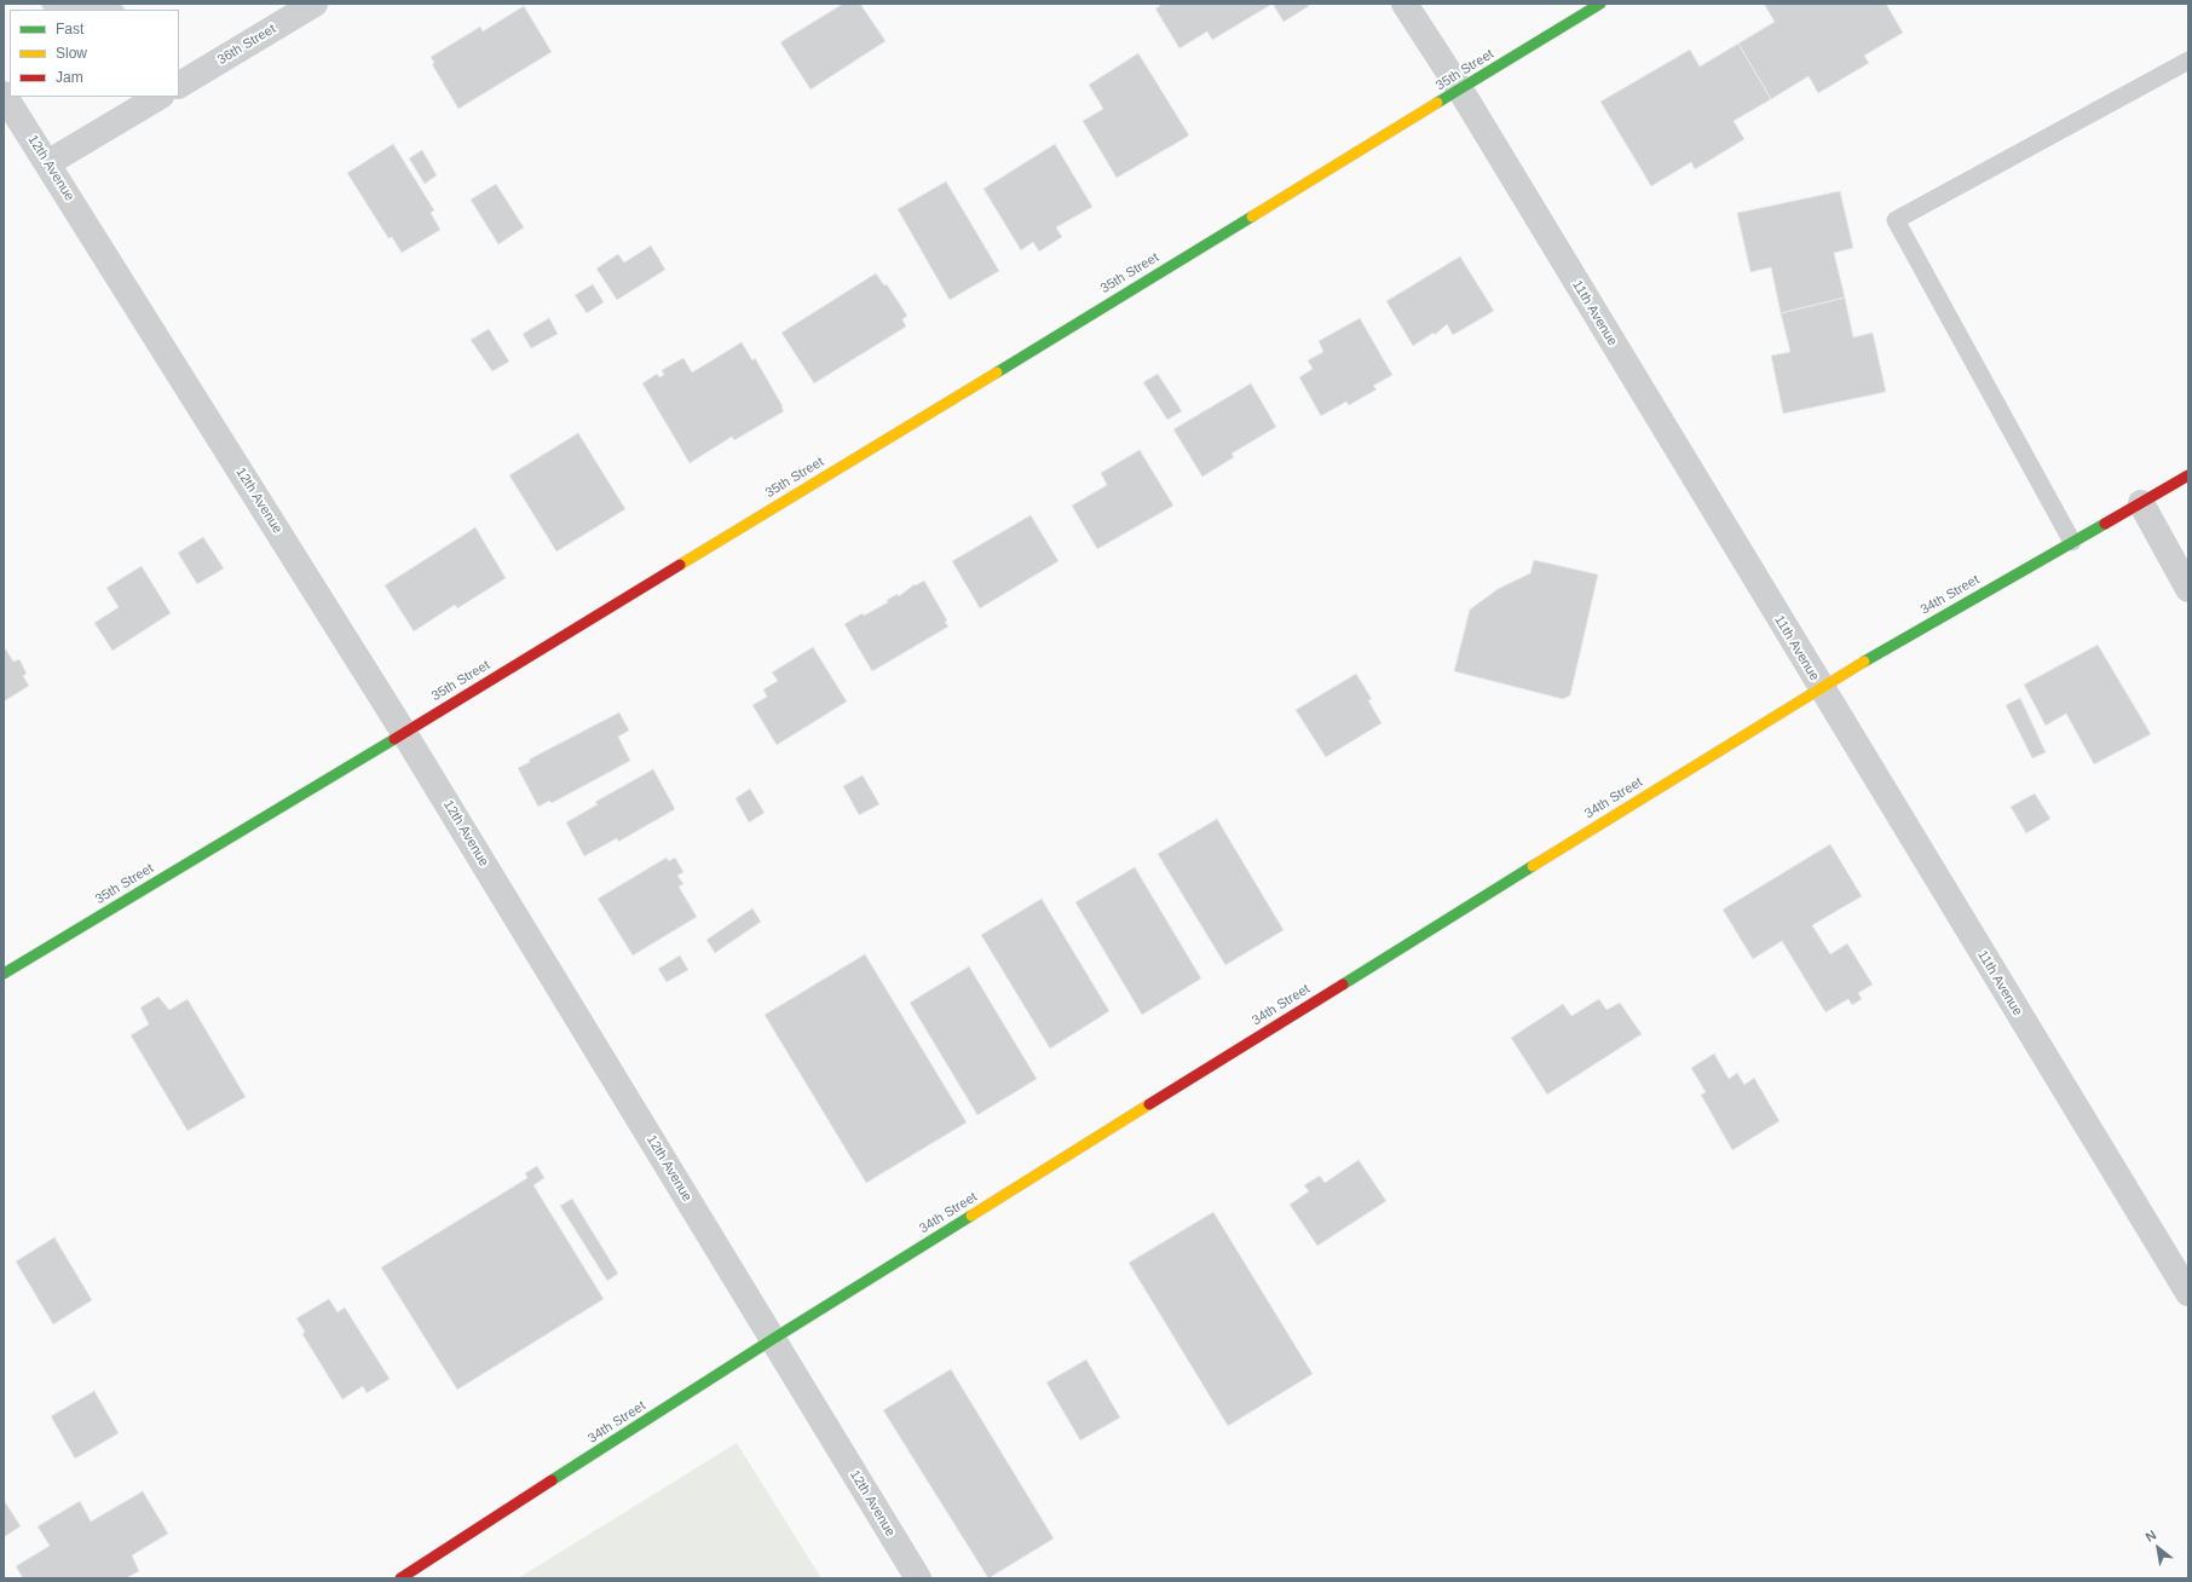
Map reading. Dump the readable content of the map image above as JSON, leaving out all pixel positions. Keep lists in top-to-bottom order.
{
  "streets": {
    "street": [
      "36th Street",
      "35th Street",
      "12th Avenue",
      "11th Avenue",
      "34th Street"
    ]
  },
  "crossings": [
    ["35th Street", "12th Avenue"],
    ["35th Street", "11th Avenue"],
    ["12th Avenue", "34th Street"],
    ["11th Avenue", "34th Street"]
  ],
  "legend": ["Fast", "Slow", "Jam"],
  "north": "top left"
}
